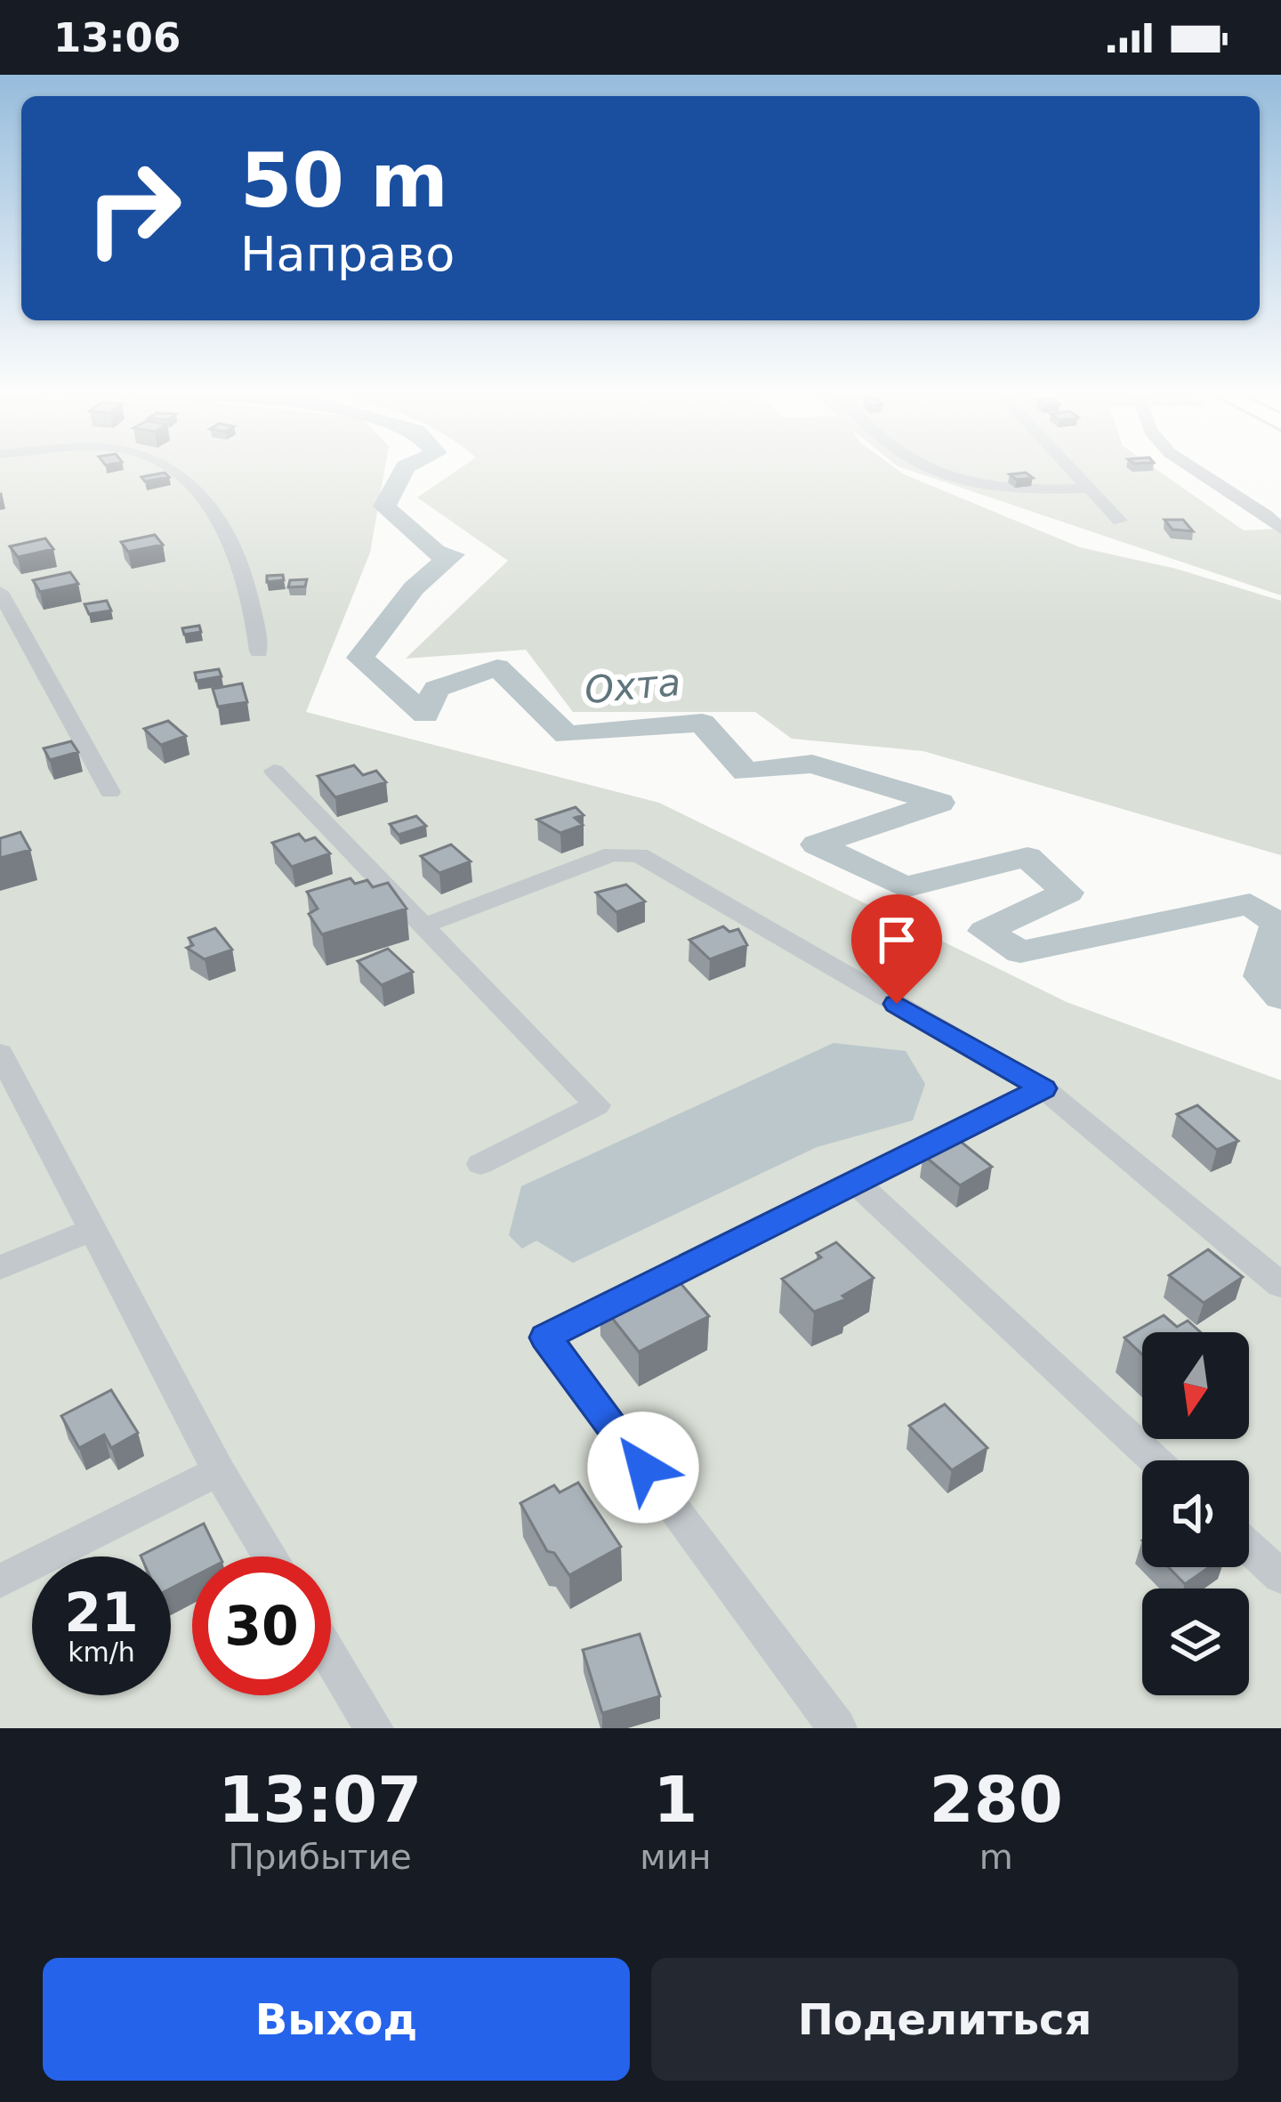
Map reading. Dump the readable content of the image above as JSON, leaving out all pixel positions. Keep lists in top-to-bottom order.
{
  "water": ["Охта"],
  "north": "bottom",
  "page": {
    "status": "13:06",
    "turn": ["50 m", "Направо"],
    "speed": "21 km/h",
    "limit": "30",
    "eta": [
      "13:07",
      "Прибытие",
      "1",
      "мин",
      "280",
      "m"
    ],
    "buttons": ["Выход", "Поделиться"]
  }
}
